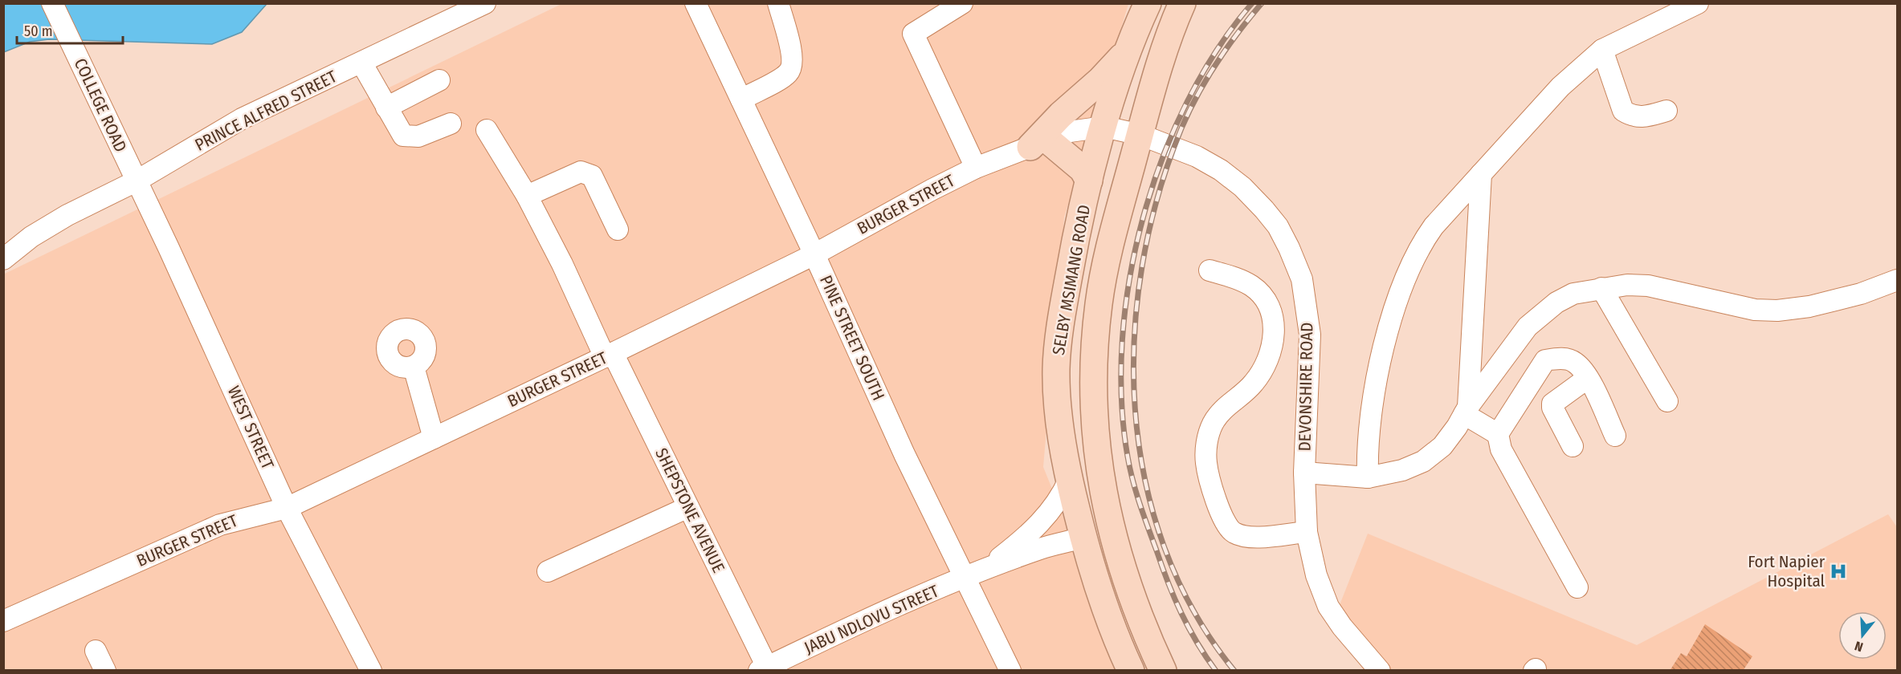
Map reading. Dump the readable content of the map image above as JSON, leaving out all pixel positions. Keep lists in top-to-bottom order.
{
  "streets": {
    "main road": ["SELBY MSIMANG ROAD"],
    "street": [
      "COLLEGE ROAD",
      "PRINCE ALFRED STREET",
      "BURGER STREET",
      "PINE STREET SOUTH",
      "DEVONSHIRE ROAD",
      "WEST STREET",
      "SHEPSTONE AVENUE",
      "JABU NDLOVU STREET"
    ]
  },
  "crossings": [
    ["COLLEGE ROAD", "PRINCE ALFRED STREET"],
    ["COLLEGE ROAD", "WEST STREET"],
    ["PRINCE ALFRED STREET", "WEST STREET"],
    ["BURGER STREET", "SELBY MSIMANG ROAD"],
    ["BURGER STREET", "PINE STREET SOUTH"],
    ["BURGER STREET", "DEVONSHIRE ROAD"],
    ["BURGER STREET", "WEST STREET"],
    ["BURGER STREET", "SHEPSTONE AVENUE"],
    ["SELBY MSIMANG ROAD", "DEVONSHIRE ROAD"],
    ["SELBY MSIMANG ROAD", "JABU NDLOVU STREET"],
    ["PINE STREET SOUTH", "JABU NDLOVU STREET"],
    ["SHEPSTONE AVENUE", "JABU NDLOVU STREET"]
  ],
  "places": {
    "hospital": ["Fort Napier Hospital"]
  },
  "scale_bar": "50 m",
  "north": "bottom"
}
